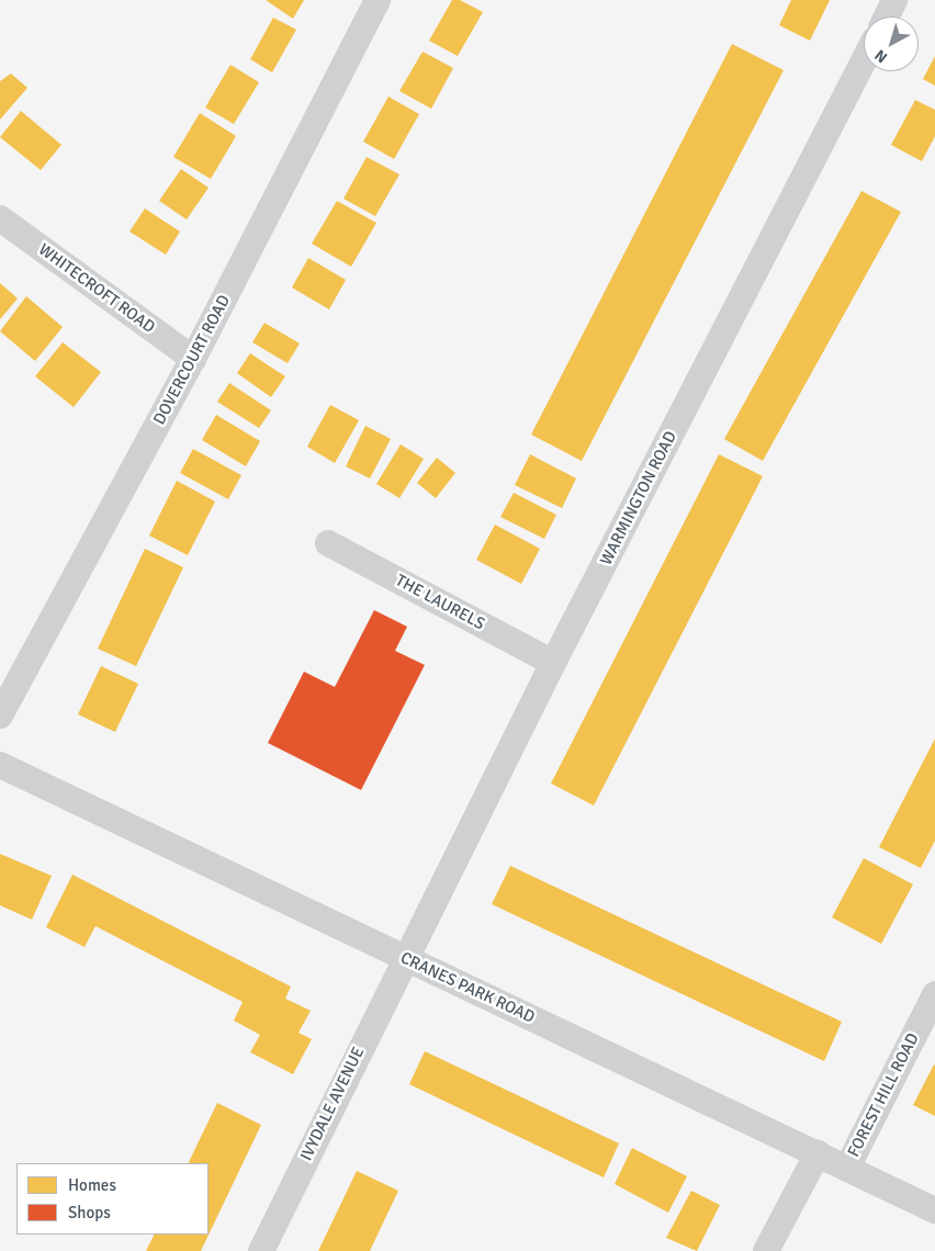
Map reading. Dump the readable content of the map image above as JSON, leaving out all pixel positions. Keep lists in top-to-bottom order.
{
  "streets": {
    "street": [
      "WHITECROFT ROAD",
      "DOVERCOURT ROAD",
      "WARMINGTON ROAD",
      "THE LAURELS",
      "CRANES PARK ROAD",
      "FOREST HILL ROAD",
      "IVYDALE AVENUE"
    ]
  },
  "crossings": [
    ["WHITECROFT ROAD", "DOVERCOURT ROAD"],
    ["WARMINGTON ROAD", "THE LAURELS"],
    ["WARMINGTON ROAD", "CRANES PARK ROAD"],
    ["WARMINGTON ROAD", "IVYDALE AVENUE"],
    ["CRANES PARK ROAD", "FOREST HILL ROAD"],
    ["CRANES PARK ROAD", "IVYDALE AVENUE"]
  ],
  "legend": ["Homes", "Shops"],
  "north": "bottom left"
}
